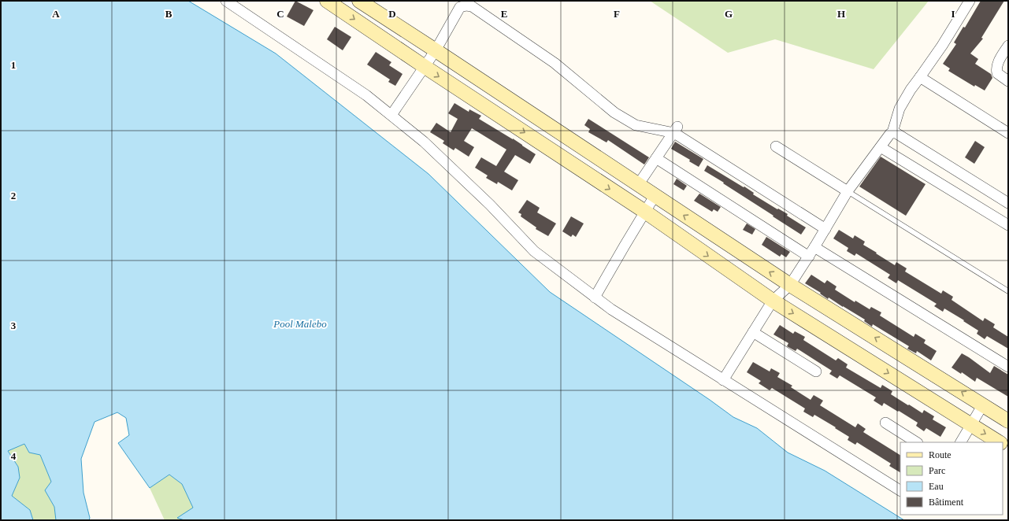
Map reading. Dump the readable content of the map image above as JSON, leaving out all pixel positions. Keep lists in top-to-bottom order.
{
  "water": ["Pool Malebo"],
  "legend": [
    "Route",
    "Parc",
    "Eau",
    "Bâtiment"
  ],
  "grid": {
    "columns": [
      "A",
      "B",
      "C",
      "D",
      "E",
      "F",
      "G",
      "H",
      "I"
    ],
    "rows": [
      "1",
      "2",
      "3",
      "4"
    ]
  }
}
